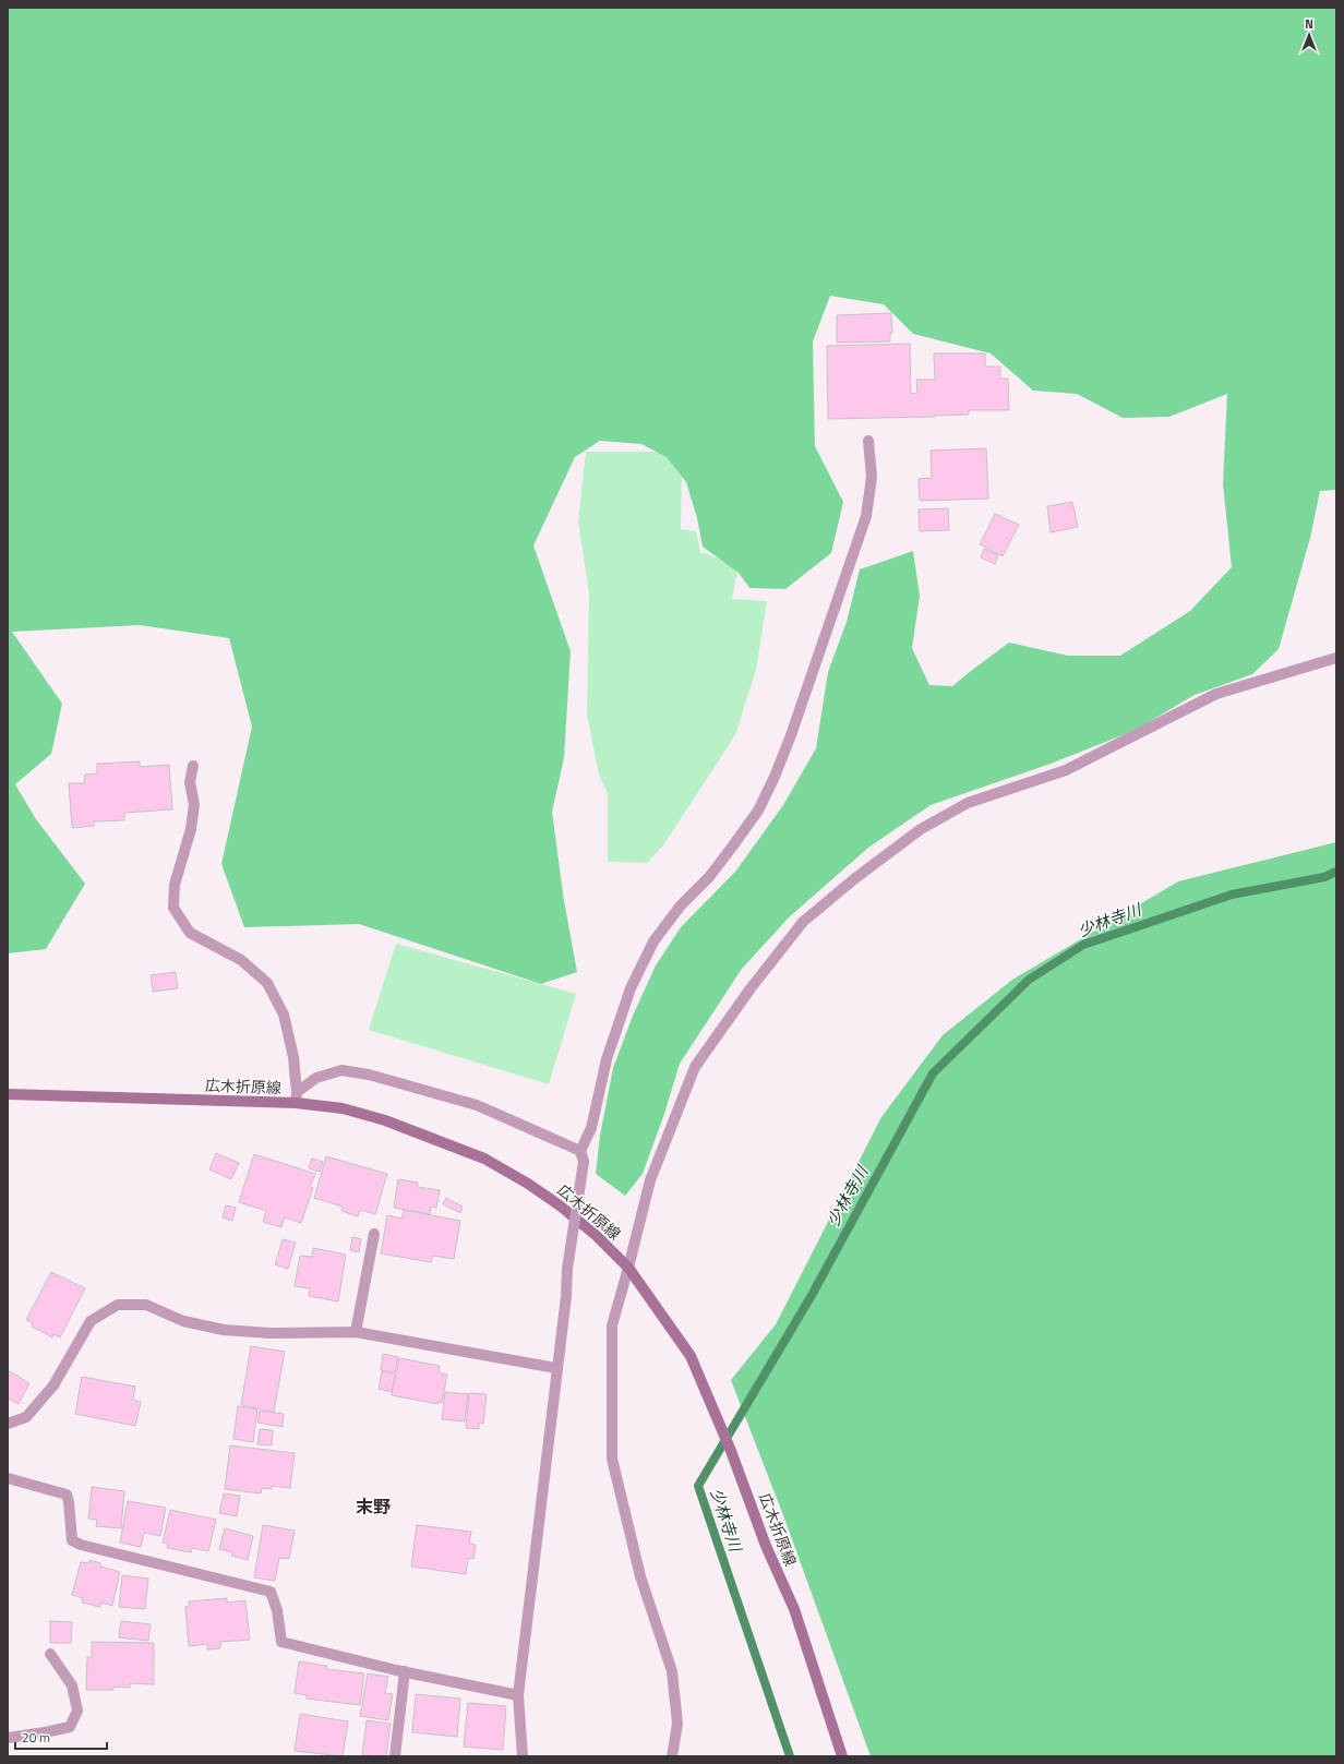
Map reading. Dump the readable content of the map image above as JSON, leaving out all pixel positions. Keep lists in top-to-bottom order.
{
  "streets": {
    "main road": ["広木折原線"]
  },
  "districts": ["末野"],
  "water": ["少林寺川"],
  "scale_bar": "20 m",
  "north": "top"
}
